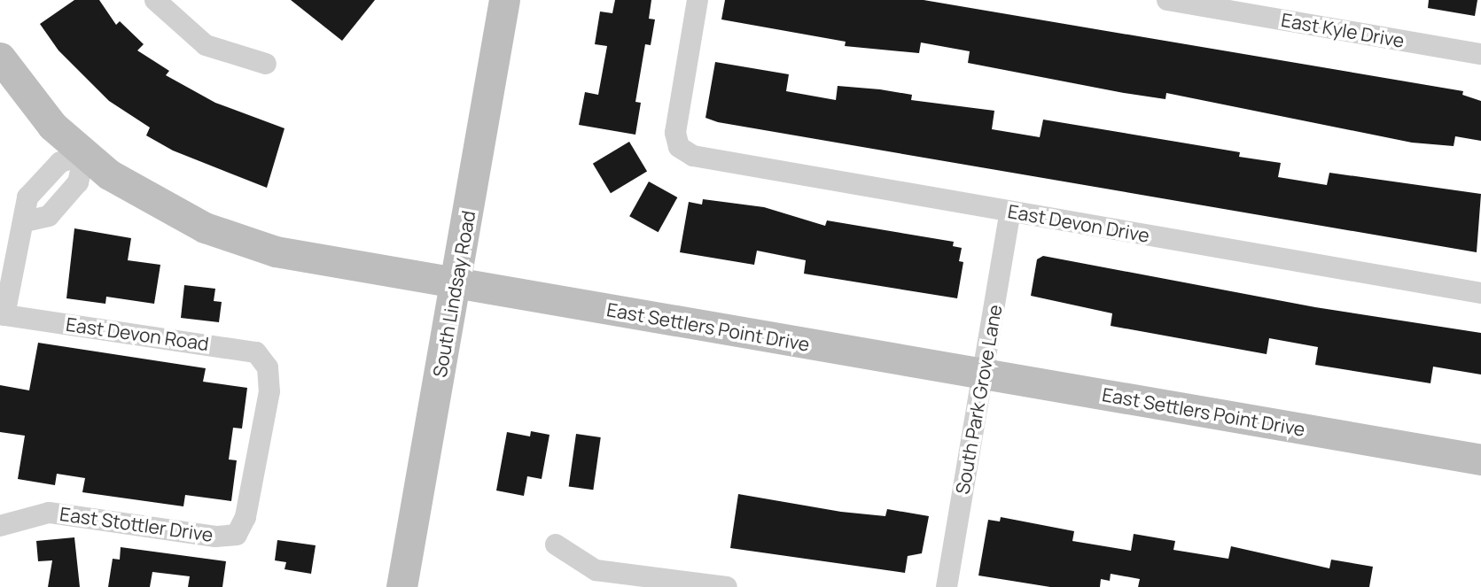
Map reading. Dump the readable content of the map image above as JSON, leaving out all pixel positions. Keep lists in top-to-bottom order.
{
  "streets": {
    "street": [
      "East Kyle Drive",
      "East Devon Drive",
      "South Lindsay Road",
      "East Settlers Point Drive",
      "East Devon Road",
      "South Park Grove Lane",
      "East Stottler Drive"
    ]
  },
  "crossings": [
    ["East Devon Drive", "South Park Grove Lane"],
    ["South Lindsay Road", "East Settlers Point Drive"],
    ["East Settlers Point Drive", "South Park Grove Lane"],
    ["East Devon Road", "East Stottler Drive"]
  ]
}
